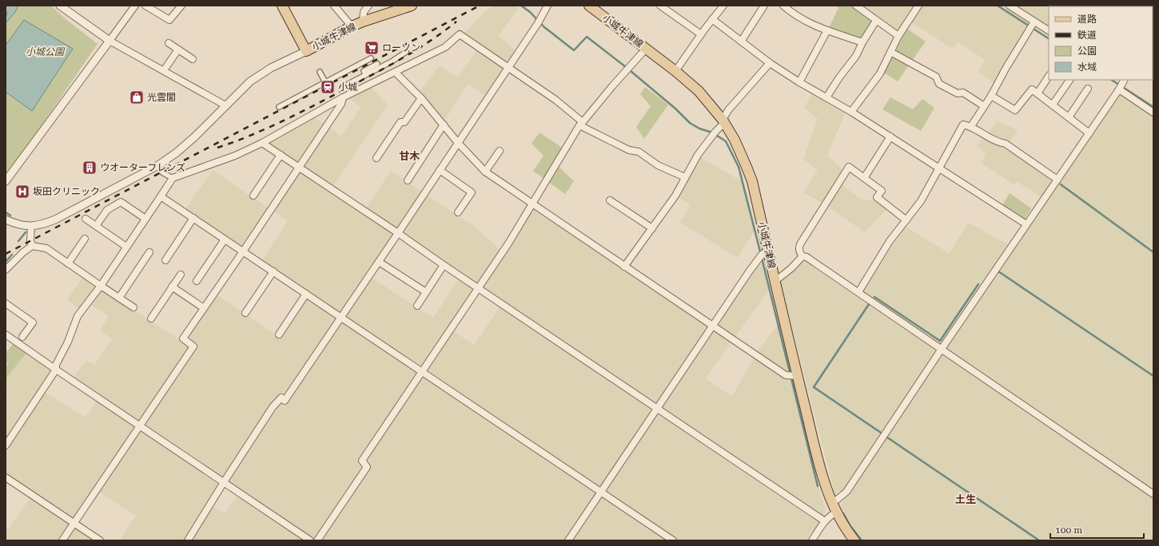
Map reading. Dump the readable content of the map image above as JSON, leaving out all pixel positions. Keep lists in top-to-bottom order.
{
  "streets": {
    "main road": ["小城牛津線"]
  },
  "districts": ["甘木", "土生"],
  "parks": ["小城公園"],
  "places": {
    "supermarket": ["ローソン"],
    "station": ["小城"],
    "shop": ["光雲閣"],
    "building": ["ウオーターフレンズ"],
    "hospital": ["坂田クリニック"]
  },
  "legend": [
    "道路",
    "鉄道",
    "公園",
    "水域"
  ],
  "scale_bar": "100 m"
}
